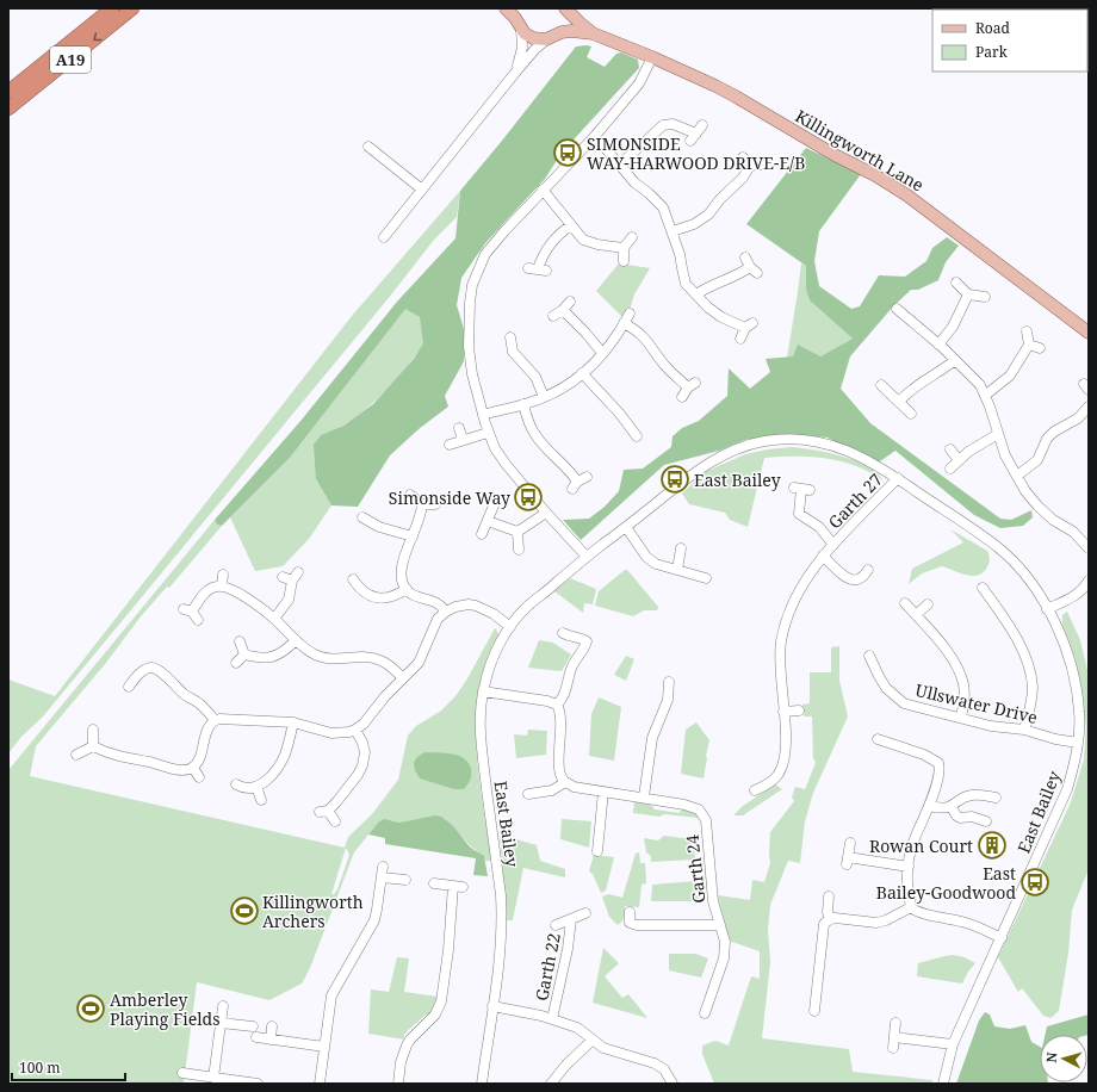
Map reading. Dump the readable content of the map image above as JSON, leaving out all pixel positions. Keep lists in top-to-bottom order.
{
  "streets": {
    "highway": ["A19"],
    "main road": ["Killingworth Lane"],
    "street": [
      "Garth 27",
      "Ullswater Drive",
      "East Bailey",
      "Garth 24",
      "Garth 22"
    ]
  },
  "crossings": [
    ["Garth 27", "East Bailey"],
    ["Ullswater Drive", "East Bailey"],
    ["East Bailey", "Garth 22"]
  ],
  "places": {
    "bus stop": [
      "SIMONSIDE WAY-HARWOOD DRIVE-E/B",
      "East Bailey",
      "Simonside Way",
      "East Bailey-Goodwood"
    ],
    "building": ["Rowan Court"],
    "sports": ["Killingworth Archers", "Amberley Playing Fields"]
  },
  "legend": ["Road", "Park"],
  "scale_bar": "100 m",
  "north": "left"
}
